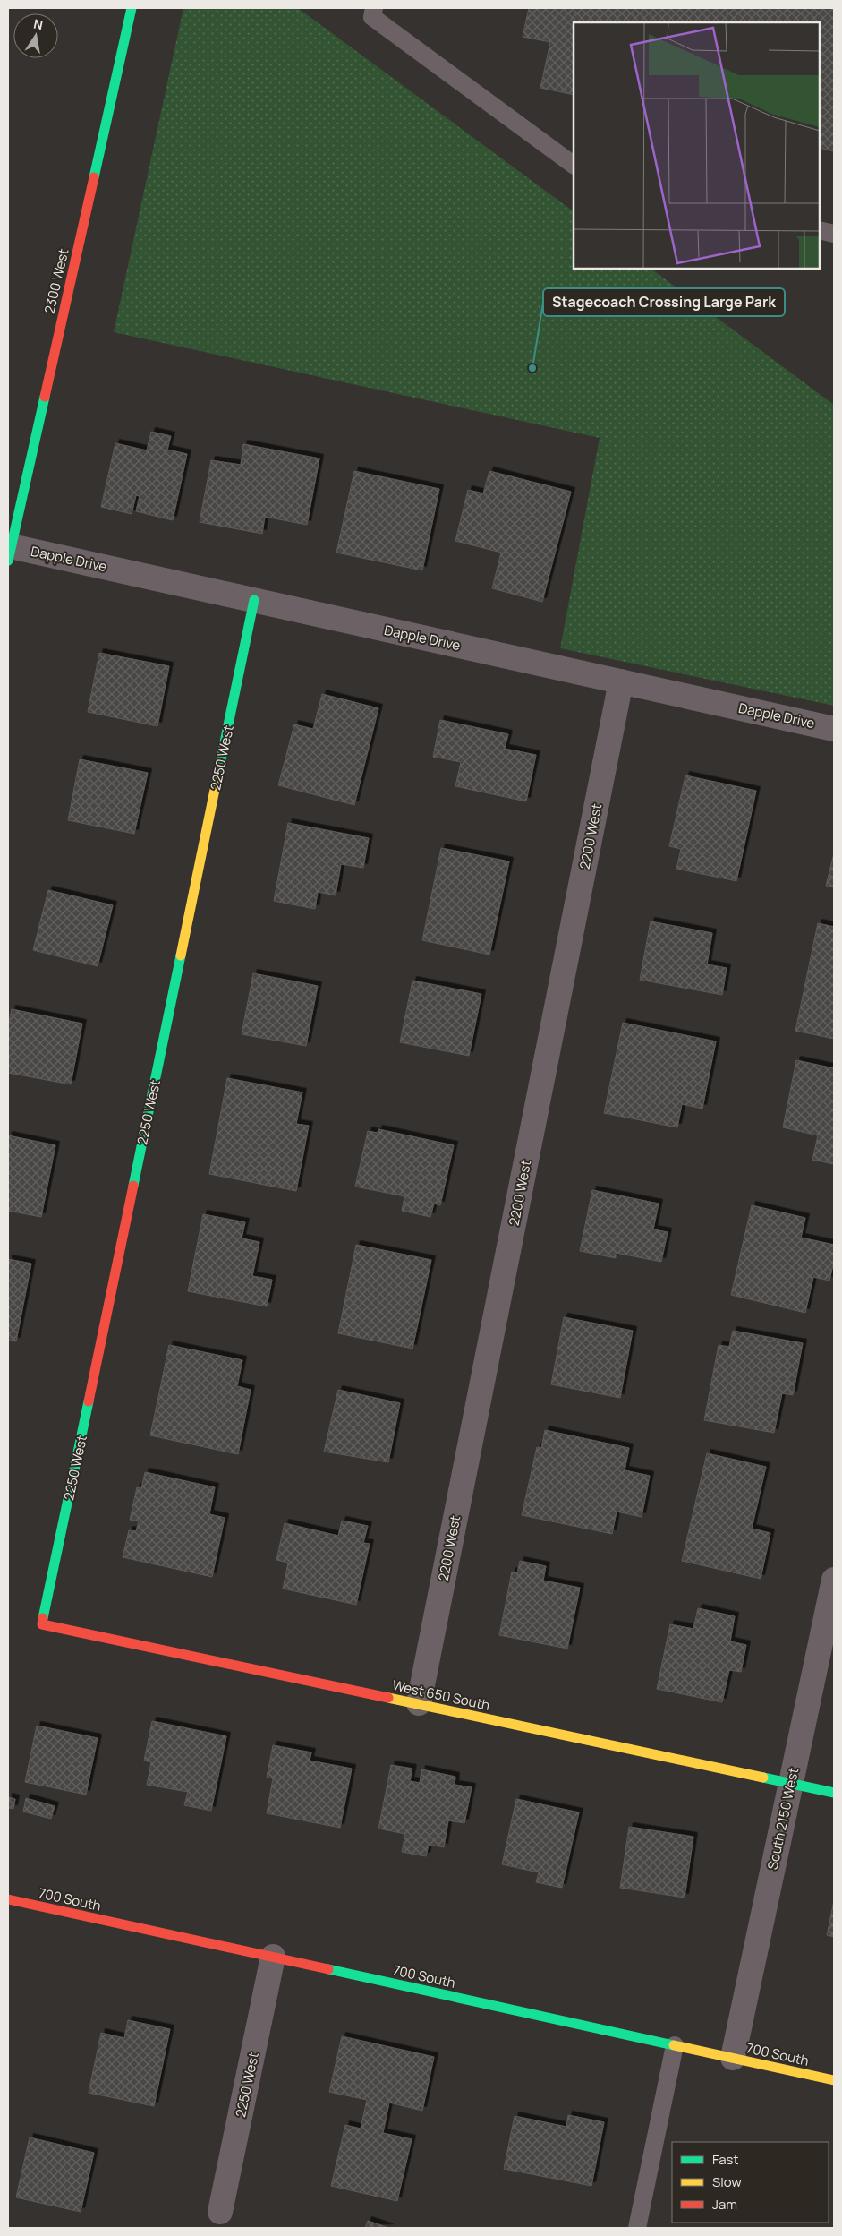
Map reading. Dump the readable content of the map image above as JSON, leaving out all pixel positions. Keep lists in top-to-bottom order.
{
  "streets": {
    "street": [
      "2300 West",
      "Dapple Drive",
      "2250 West",
      "2200 West",
      "West 650 South",
      "South 2150 West",
      "700 South"
    ]
  },
  "crossings": [
    ["2300 West", "Dapple Drive"],
    ["Dapple Drive", "2250 West"],
    ["Dapple Drive", "2200 West"],
    ["2250 West", "West 650 South"],
    ["2250 West", "700 South"],
    ["2200 West", "West 650 South"],
    ["West 650 South", "South 2150 West"],
    ["South 2150 West", "700 South"]
  ],
  "places": ["Stagecoach Crossing Large Park"],
  "legend": ["Fast", "Slow", "Jam"],
  "north": "top"
}
